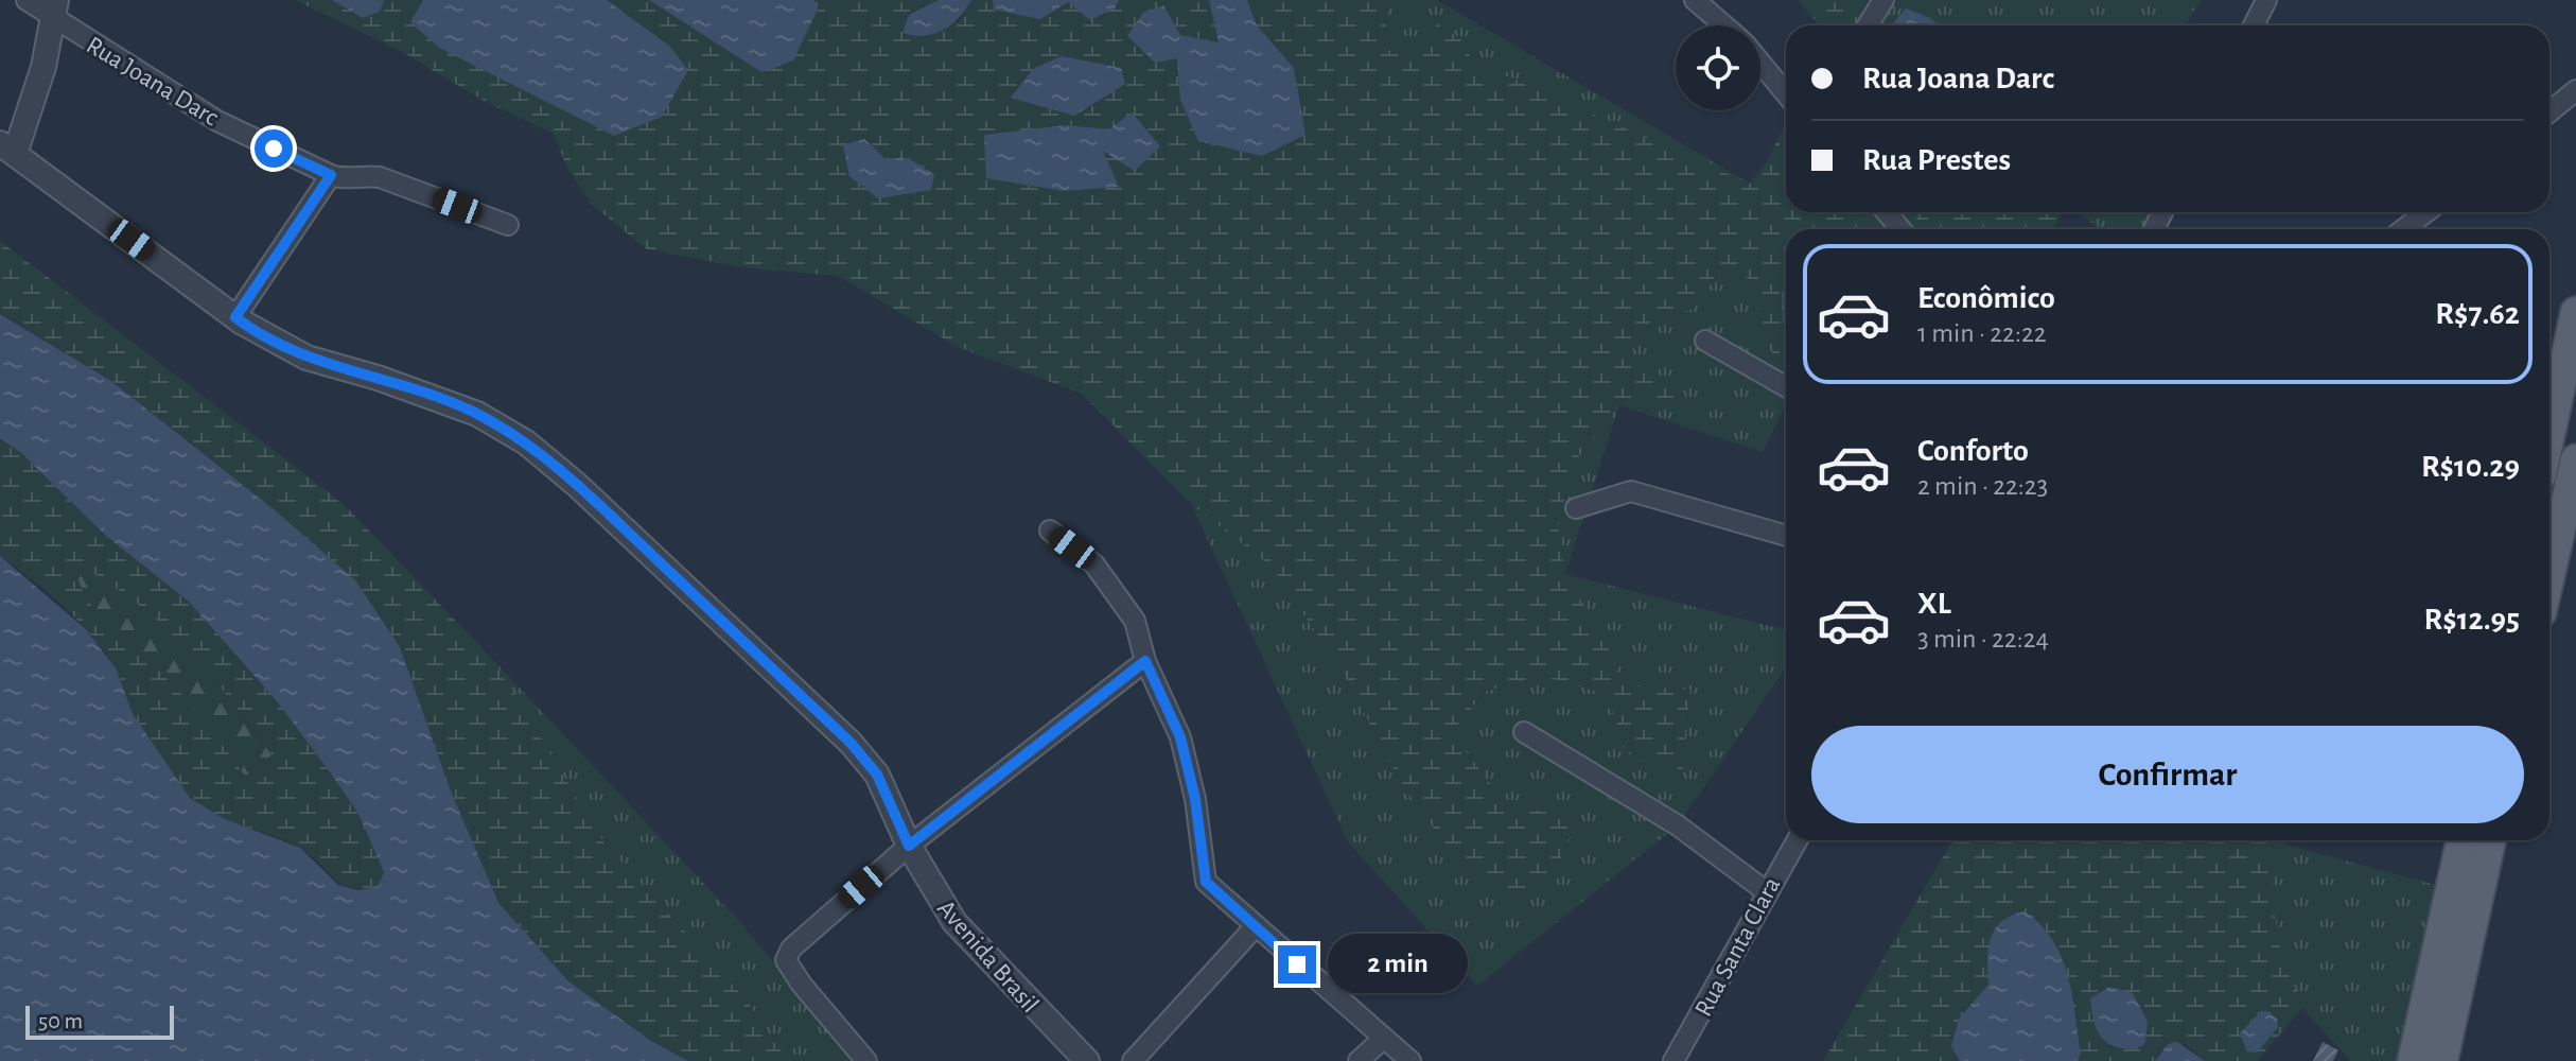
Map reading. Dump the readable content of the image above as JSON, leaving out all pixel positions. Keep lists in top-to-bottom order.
{
  "streets": {
    "street": ["Rua Joana Darc", "Rua Santa Clara", "Avenida Brasil"]
  },
  "scale_bar": "50 m",
  "page": {
    "banner": ["Rua Joana Darc", "Rua Prestes"],
    "list": [
      {
        "name": "Econômico",
        "note": "1 min · 22:22",
        "value": "R$7.62"
      },
      {
        "name": "Conforto",
        "note": "2 min · 22:23",
        "value": "R$10.29"
      },
      {
        "name": "XL",
        "note": "3 min · 22:24",
        "value": "R$12.95"
      }
    ],
    "buttons": "Confirmar",
    "bubble": "2 min",
    "scale": "50 m"
  }
}
